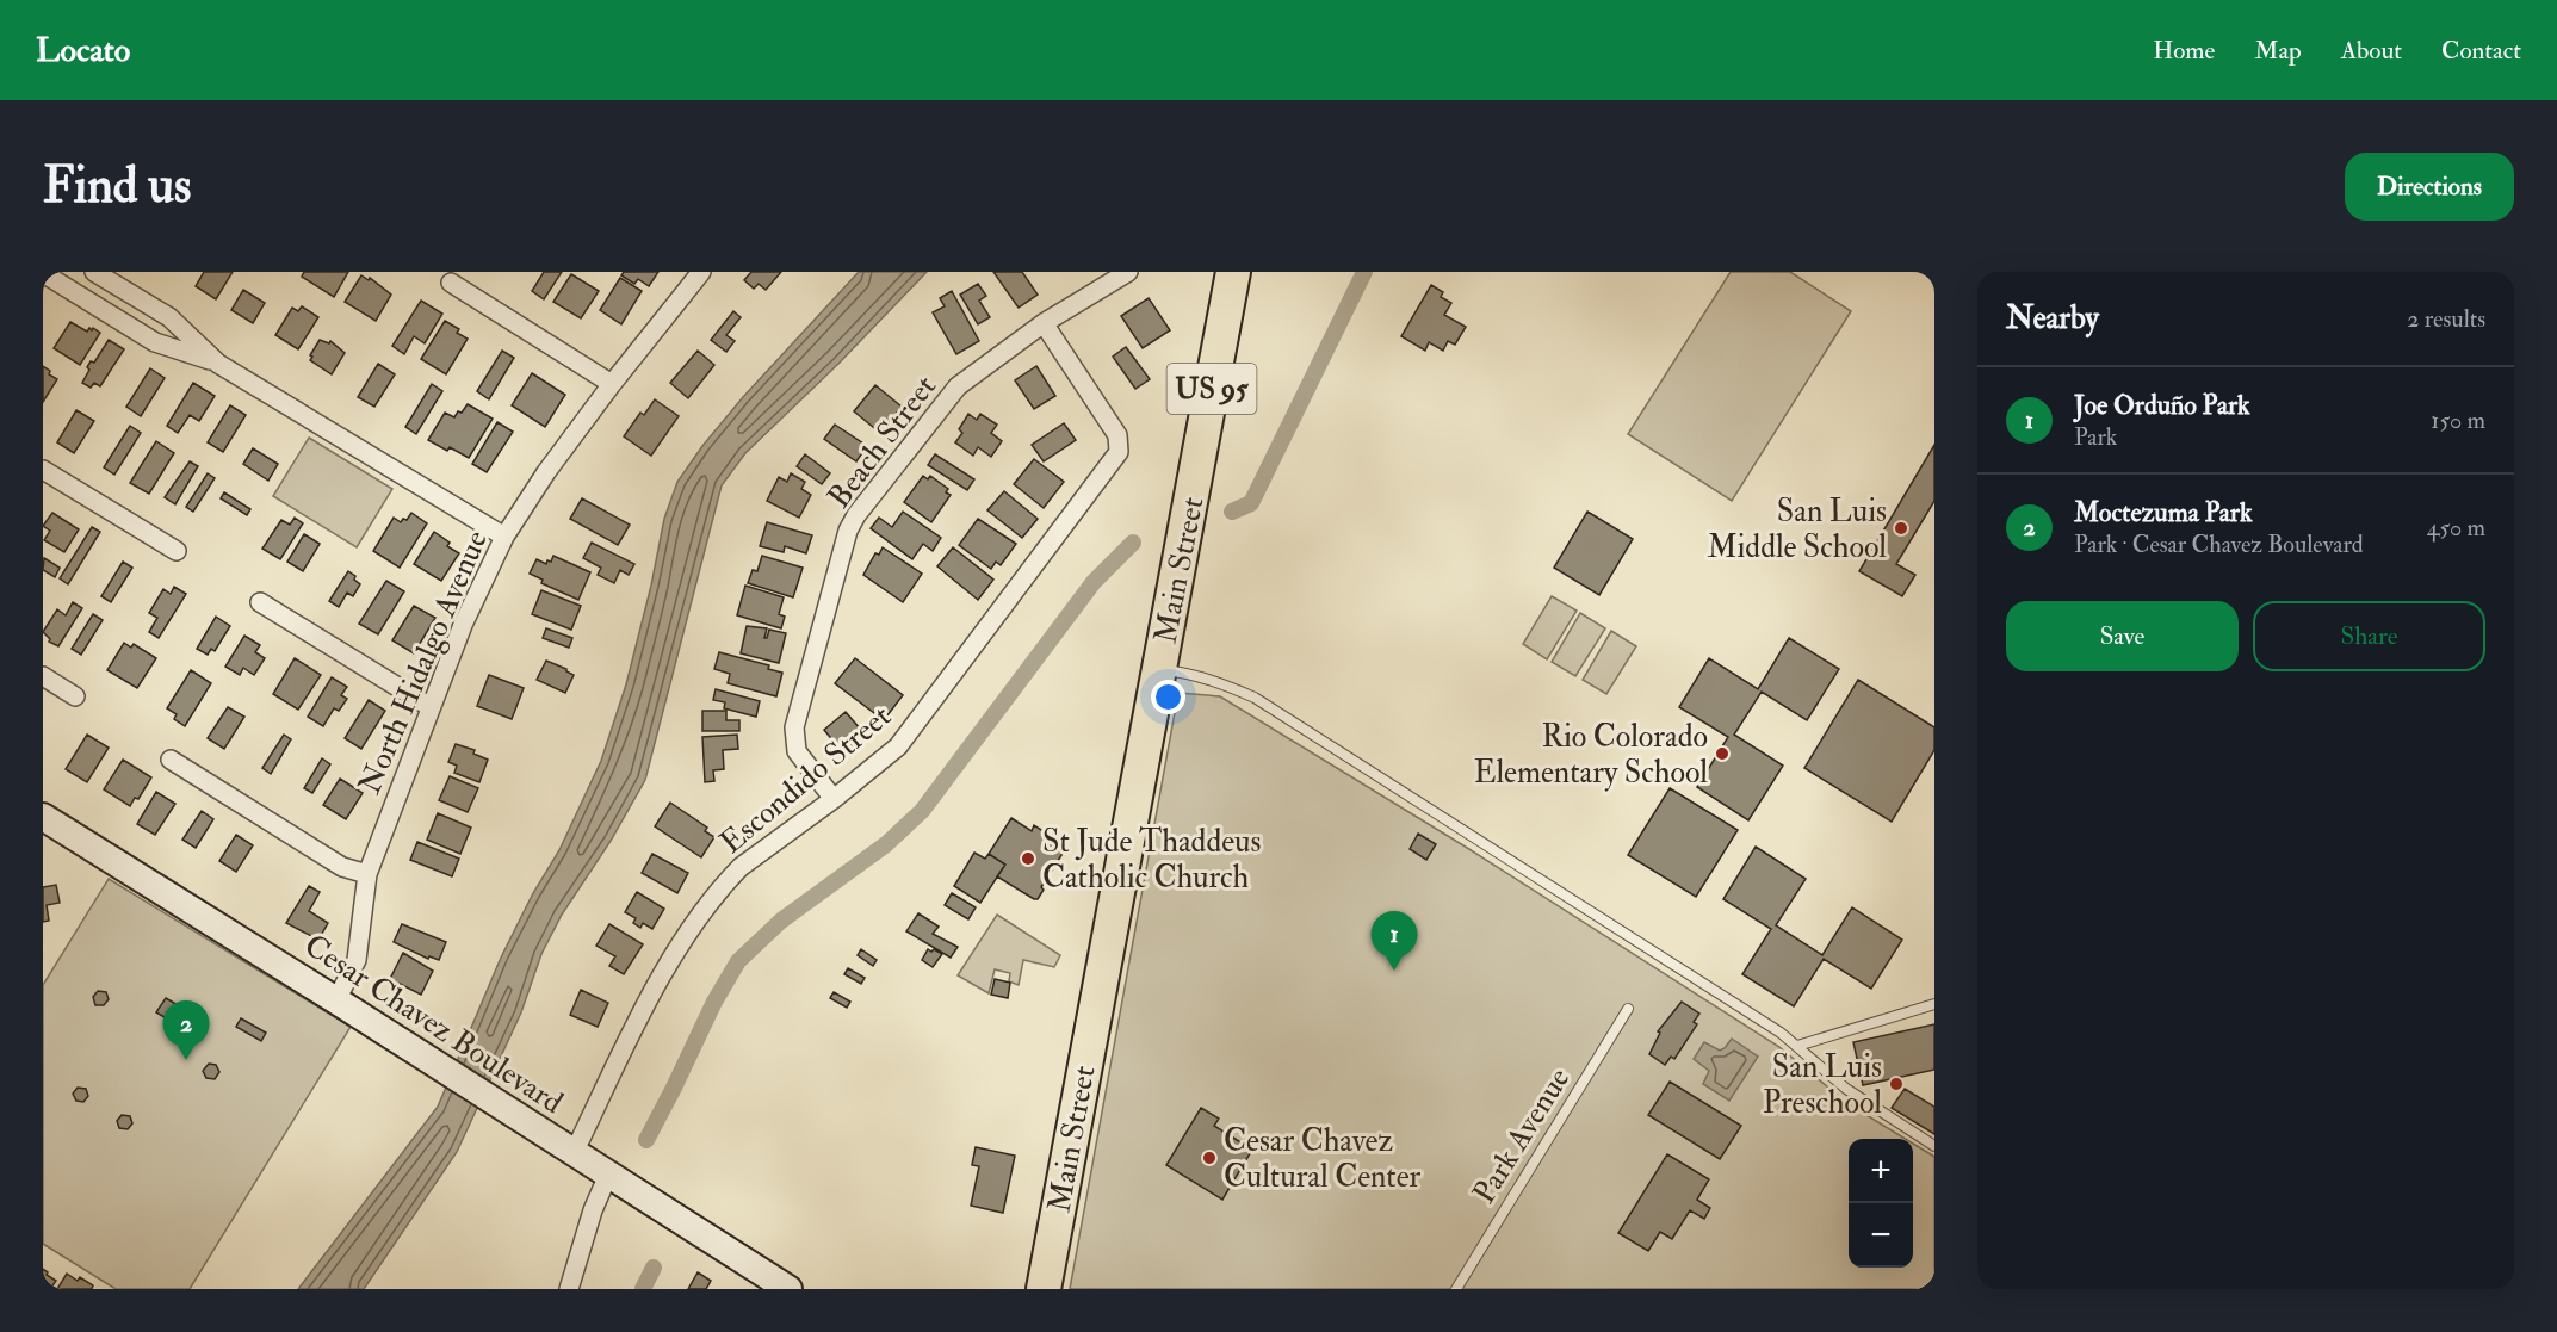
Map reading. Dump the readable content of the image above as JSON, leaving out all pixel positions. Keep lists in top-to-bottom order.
{
  "streets": {
    "highway": ["US 95", "Main Street"],
    "street": [
      "Beach Street",
      "North Hidalgo Avenue",
      "Escondido Street",
      "Cesar Chavez Boulevard"
    ],
    "lane": ["Park Avenue"]
  },
  "crossings": [
    ["Beach Street", "Escondido Street"],
    ["North Hidalgo Avenue", "Cesar Chavez Boulevard"],
    ["Escondido Street", "Cesar Chavez Boulevard"]
  ],
  "places": [
    "San Luis Middle School",
    "Rio Colorado Elementary School",
    "St Jude Thaddeus Catholic Church",
    "San Luis Preschool",
    "Cesar Chavez Cultural Center"
  ],
  "page": {
    "header": "Locato",
    "nav": [
      "Home",
      "Map",
      "About",
      "Contact"
    ],
    "buttons": [
      "Directions",
      ["Save", "Share"]
    ],
    "title": "Find us",
    "heading": ["Nearby", "2 results"],
    "list": [
      {
        "mark": "1",
        "name": "Joe Orduño Park",
        "note": "Park",
        "value": "150 m"
      },
      {
        "mark": "2",
        "name": "Moctezuma Park",
        "note": "Park · Cesar Chavez Boulevard",
        "value": "450 m"
      }
    ],
    "pins": ["1", "2"],
    "map_buttons": ["+", "−"]
  }
}
